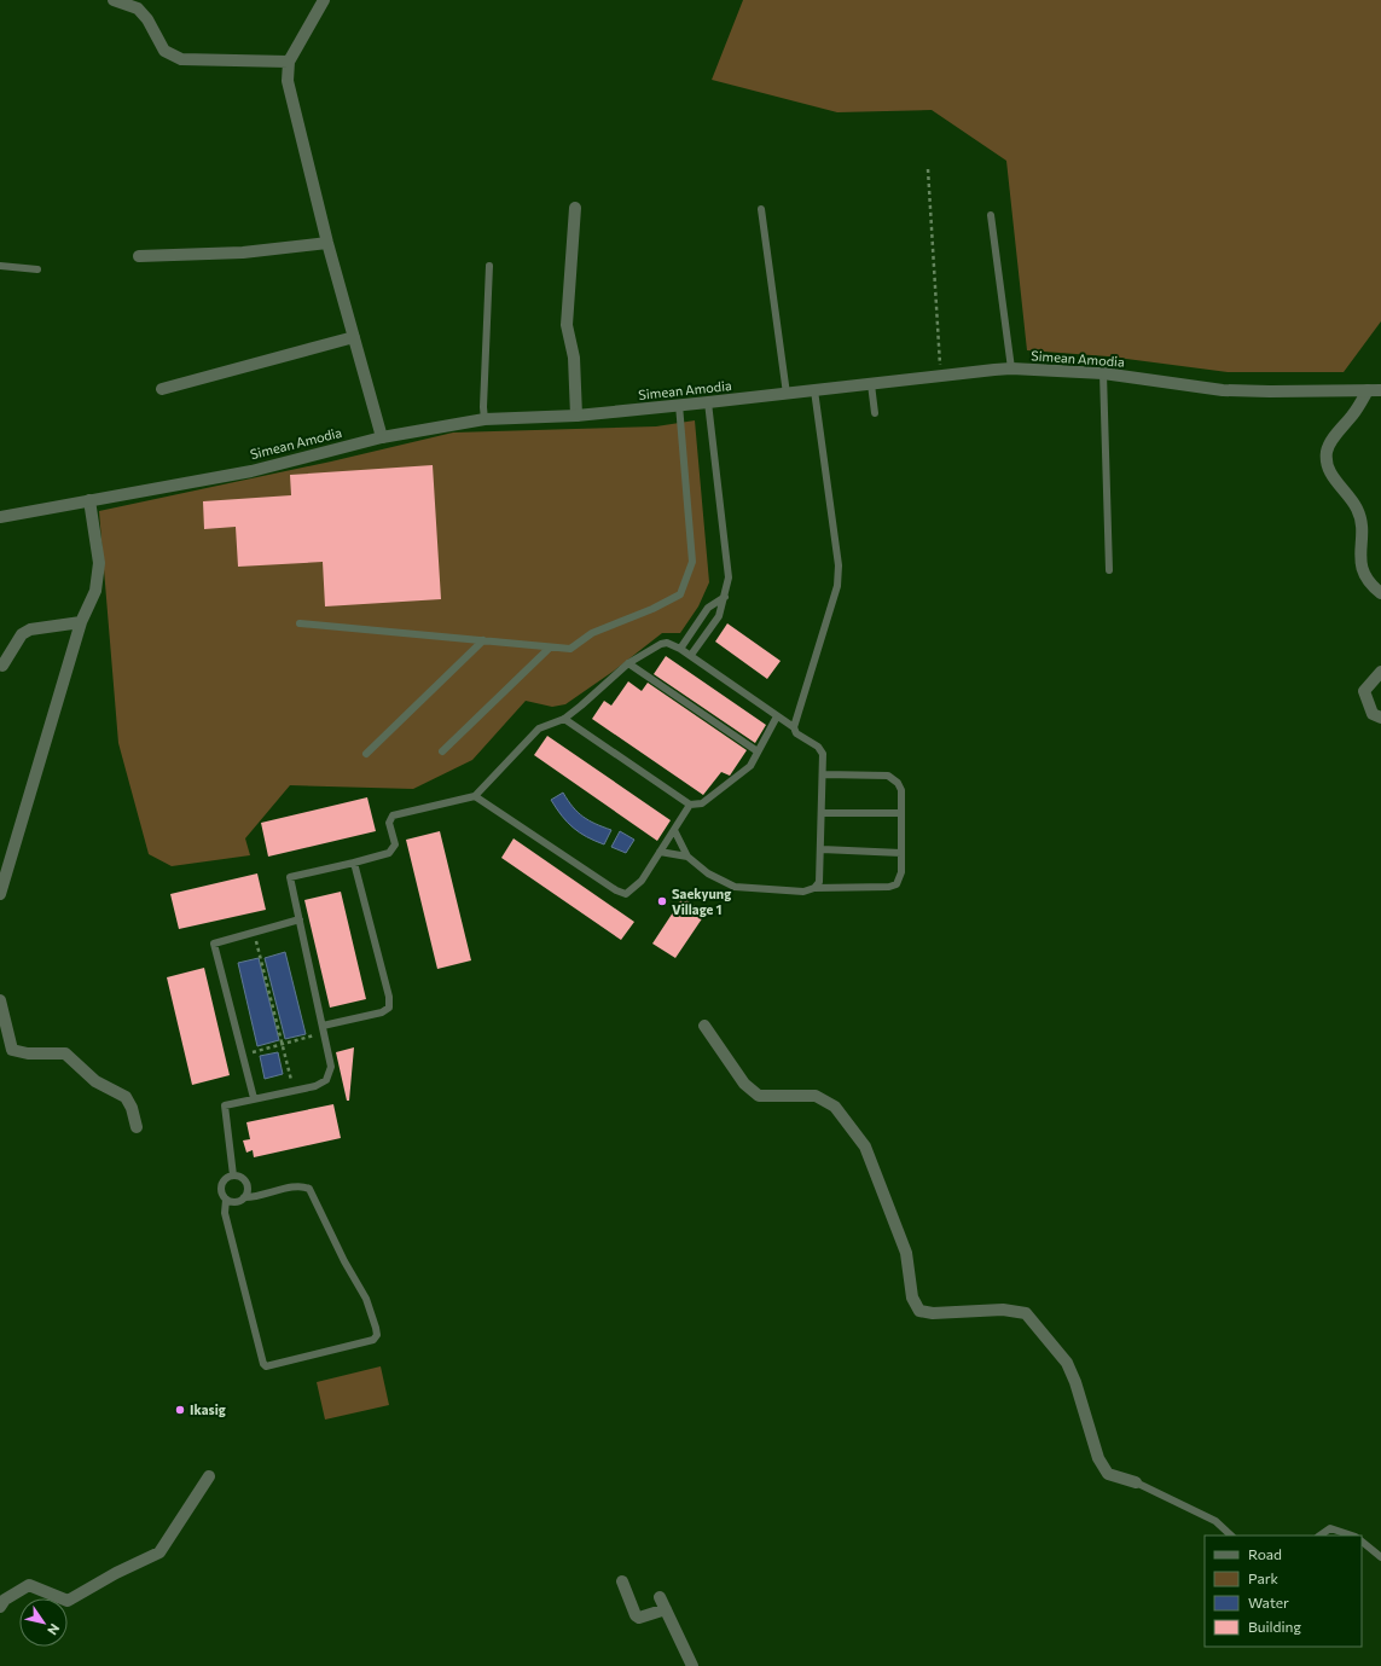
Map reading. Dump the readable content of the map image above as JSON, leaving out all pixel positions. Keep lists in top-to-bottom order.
{
  "streets": {
    "street": ["Simean Amodia"]
  },
  "places": ["Saekyung Village 1", "Ikasig"],
  "legend": [
    "Road",
    "Park",
    "Water",
    "Building"
  ],
  "north": "bottom right"
}
